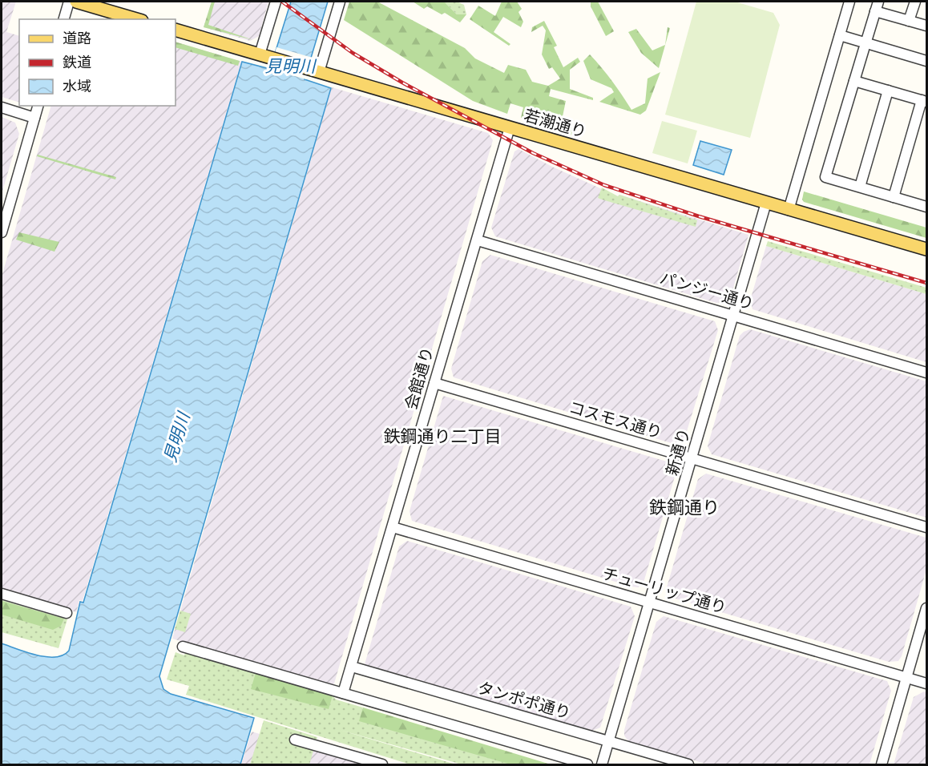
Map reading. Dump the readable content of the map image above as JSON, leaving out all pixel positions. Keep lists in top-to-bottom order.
{
  "streets": {
    "main road": ["若潮通り"],
    "street": [
      "パンジー通り",
      "会館通り",
      "コスモス通り",
      "新通り",
      "チューリップ通り",
      "タンポポ通り"
    ]
  },
  "crossings": [
    ["若潮通り", "会館通り"],
    ["若潮通り", "新通り"],
    ["パンジー通り", "会館通り"],
    ["パンジー通り", "新通り"],
    ["会館通り", "コスモス通り"],
    ["会館通り", "チューリップ通り"],
    ["会館通り", "タンポポ通り"],
    ["コスモス通り", "新通り"],
    ["新通り", "チューリップ通り"],
    ["新通り", "タンポポ通り"]
  ],
  "districts": ["鉄鋼通り二丁目", "鉄鋼通り"],
  "water": ["見明川"],
  "legend": ["道路", "鉄道", "水域"]
}
